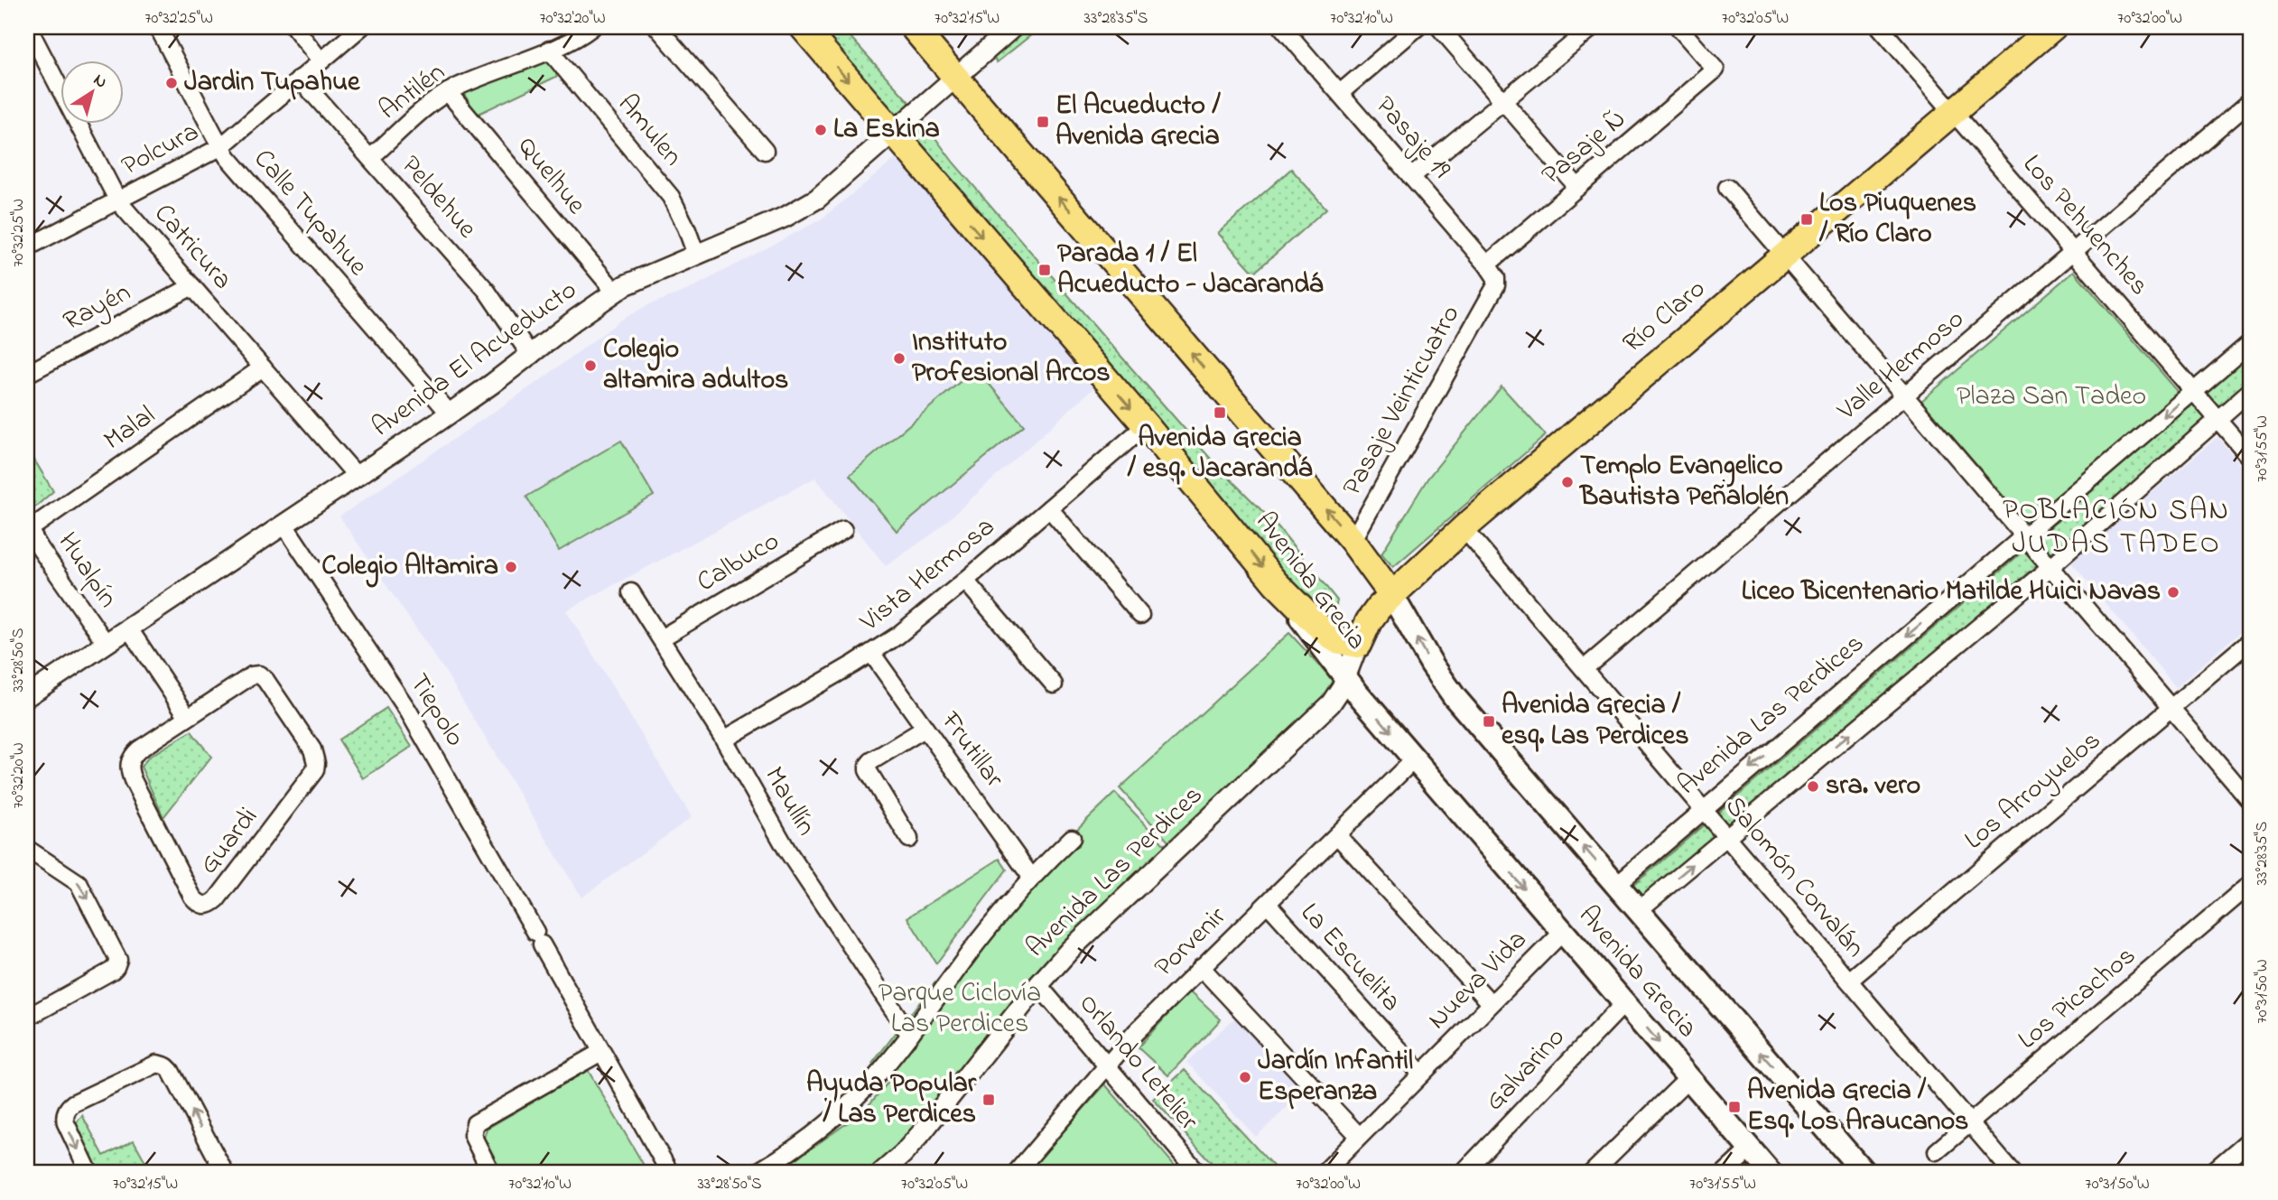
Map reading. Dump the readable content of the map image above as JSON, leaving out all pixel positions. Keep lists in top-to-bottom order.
{
  "streets": {
    "main road": ["Río Claro", "Avenida Grecia"],
    "street": [
      "Antilén",
      "Amulen",
      "Pasaje 19",
      "Pasaje Ñ",
      "Polcura",
      "Quelhue",
      "Peldehue",
      "Calle Tupahue",
      "Los Pehuenches",
      "Catricura",
      "Rayén",
      "Avenida El Acueducto",
      "Valle Hermoso",
      "Pasaje Veinticuatro",
      "Malal",
      "Calbuco",
      "Hualpín",
      "Vista Hermosa",
      "Tiepolo",
      "Avenida Las Perdices",
      "Frutillar",
      "Los Arroyuelos",
      "Maullín",
      "Guardi",
      "Salomón Corvalán",
      "Porvenir",
      "La Escuelita",
      "Nueva Vida",
      "Los Picachos",
      "Orlando Letelier",
      "Galvarino"
    ]
  },
  "crossings": [
    ["Antilén", "Amulen"],
    ["Antilén", "Quelhue"],
    ["Antilén", "Peldehue"],
    ["Amulen", "Avenida El Acueducto"],
    ["Pasaje 19", "Pasaje Ñ"],
    ["Pasaje 19", "Pasaje Veinticuatro"],
    ["Polcura", "Peldehue"],
    ["Polcura", "Calle Tupahue"],
    ["Polcura", "Catricura"],
    ["Quelhue", "Avenida El Acueducto"],
    ["Peldehue", "Avenida El Acueducto"],
    ["Calle Tupahue", "Avenida El Acueducto"],
    ["Los Pehuenches", "Río Claro"],
    ["Los Pehuenches", "Valle Hermoso"],
    ["Los Pehuenches", "Avenida Las Perdices"],
    ["Catricura", "Rayén"],
    ["Catricura", "Avenida El Acueducto"],
    ["Catricura", "Malal"],
    ["Río Claro", "Avenida Grecia"],
    ["Río Claro", "Avenida Las Perdices"],
    ["Río Claro", "Salomón Corvalán"],
    ["Avenida El Acueducto", "Hualpín"],
    ["Avenida El Acueducto", "Avenida Grecia"],
    ["Avenida El Acueducto", "Tiepolo"],
    ["Valle Hermoso", "Salomón Corvalán"],
    ["Pasaje Veinticuatro", "Avenida Grecia"],
    ["Malal", "Hualpín"],
    ["Calbuco", "Maullín"],
    ["Vista Hermosa", "Avenida Grecia"],
    ["Vista Hermosa", "Frutillar"],
    ["Vista Hermosa", "Maullín"],
    ["Avenida Grecia", "Avenida Las Perdices"],
    ["Avenida Grecia", "Porvenir"],
    ["Avenida Grecia", "Nueva Vida"],
    ["Avenida Grecia", "Galvarino"],
    ["Avenida Las Perdices", "Salomón Corvalán"],
    ["Avenida Las Perdices", "Orlando Letelier"],
    ["Los Arroyuelos", "Salomón Corvalán"],
    ["Salomón Corvalán", "Los Picachos"],
    ["Porvenir", "La Escuelita"],
    ["Porvenir", "Orlando Letelier"],
    ["La Escuelita", "Nueva Vida"]
  ],
  "districts": ["POBLACIÓN SAN JUDAS TADEO"],
  "parks": ["Plaza San Tadeo", "Parque Ciclovía Las Perdices"],
  "places": {
    "other": [
      "Jardin Tupahue",
      "La Eskina",
      "Instituto Profesional Arcos",
      "Colegio altamira adultos",
      "Templo Evangelico Bautista Peñalolén",
      "Colegio Altamira",
      "Liceo Bicentenario Matilde Huici Navas",
      "sra. vero",
      "Jardín Infantil Esperanza"
    ],
    "transit": [
      "El Acueducto / Avenida Grecia",
      "Los Piuquenes / Río Claro",
      "Parada 1 / El Acueducto - Jacarandá",
      "Avenida Grecia / esq. Jacarandá",
      "Avenida Grecia / esq. Las Perdices",
      "Ayuda Popular / Las Perdices",
      "Avenida Grecia / Esq. Los Araucanos"
    ]
  },
  "north": "top right",
  "coordinates": [
    "70°32'25\"W",
    "70°32'20\"W",
    "70°32'15\"W",
    "33°28'35\"S",
    "70°32'10\"W",
    "70°32'05\"W",
    "70°32'00\"W",
    "70°31'55\"W",
    "33°28'50\"S",
    "70°31'50\"W"
  ]
}
